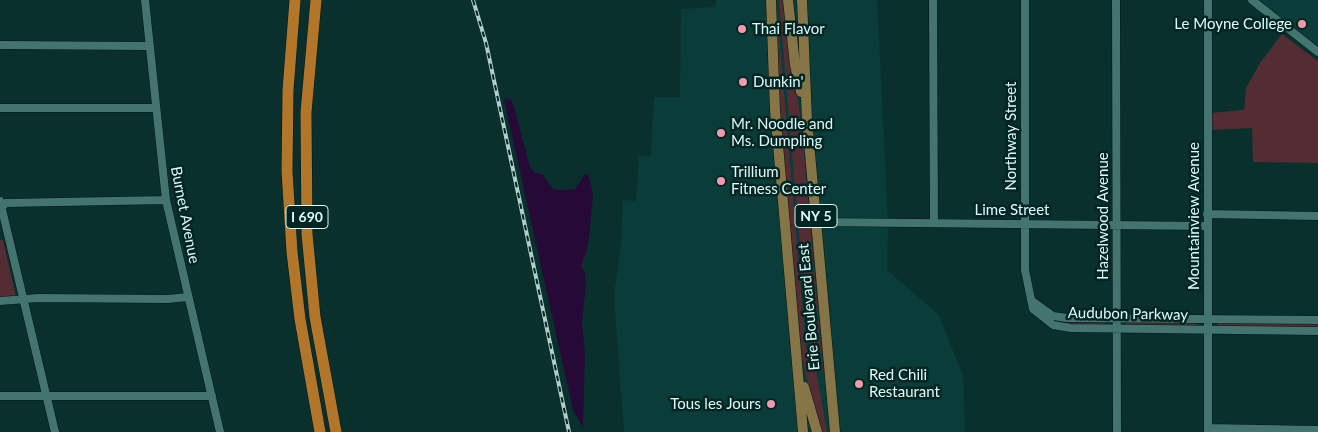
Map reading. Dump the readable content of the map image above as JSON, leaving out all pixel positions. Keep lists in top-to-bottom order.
{
  "streets": {
    "highway": ["I 690"],
    "main road": ["NY 5", "Erie Boulevard East"],
    "street": [
      "Northway Street",
      "Lime Street",
      "Burnet Avenue",
      "Hazelwood Avenue",
      "Mountainview Avenue",
      "Audubon Parkway"
    ]
  },
  "crossings": [
    ["Northway Street", "Lime Street"],
    ["Northway Street", "Audubon Parkway"],
    ["Lime Street", "Hazelwood Avenue"],
    ["Lime Street", "Mountainview Avenue"],
    ["Lime Street", "Erie Boulevard East"],
    ["Hazelwood Avenue", "Audubon Parkway"],
    ["Mountainview Avenue", "Audubon Parkway"]
  ],
  "places": [
    "Le Moyne College",
    "Thai Flavor",
    "Dunkin'",
    "Mr. Noodle and Ms. Dumpling",
    "Trillium Fitness Center",
    "Red Chili Restaurant",
    "Tous les Jours"
  ]
}
